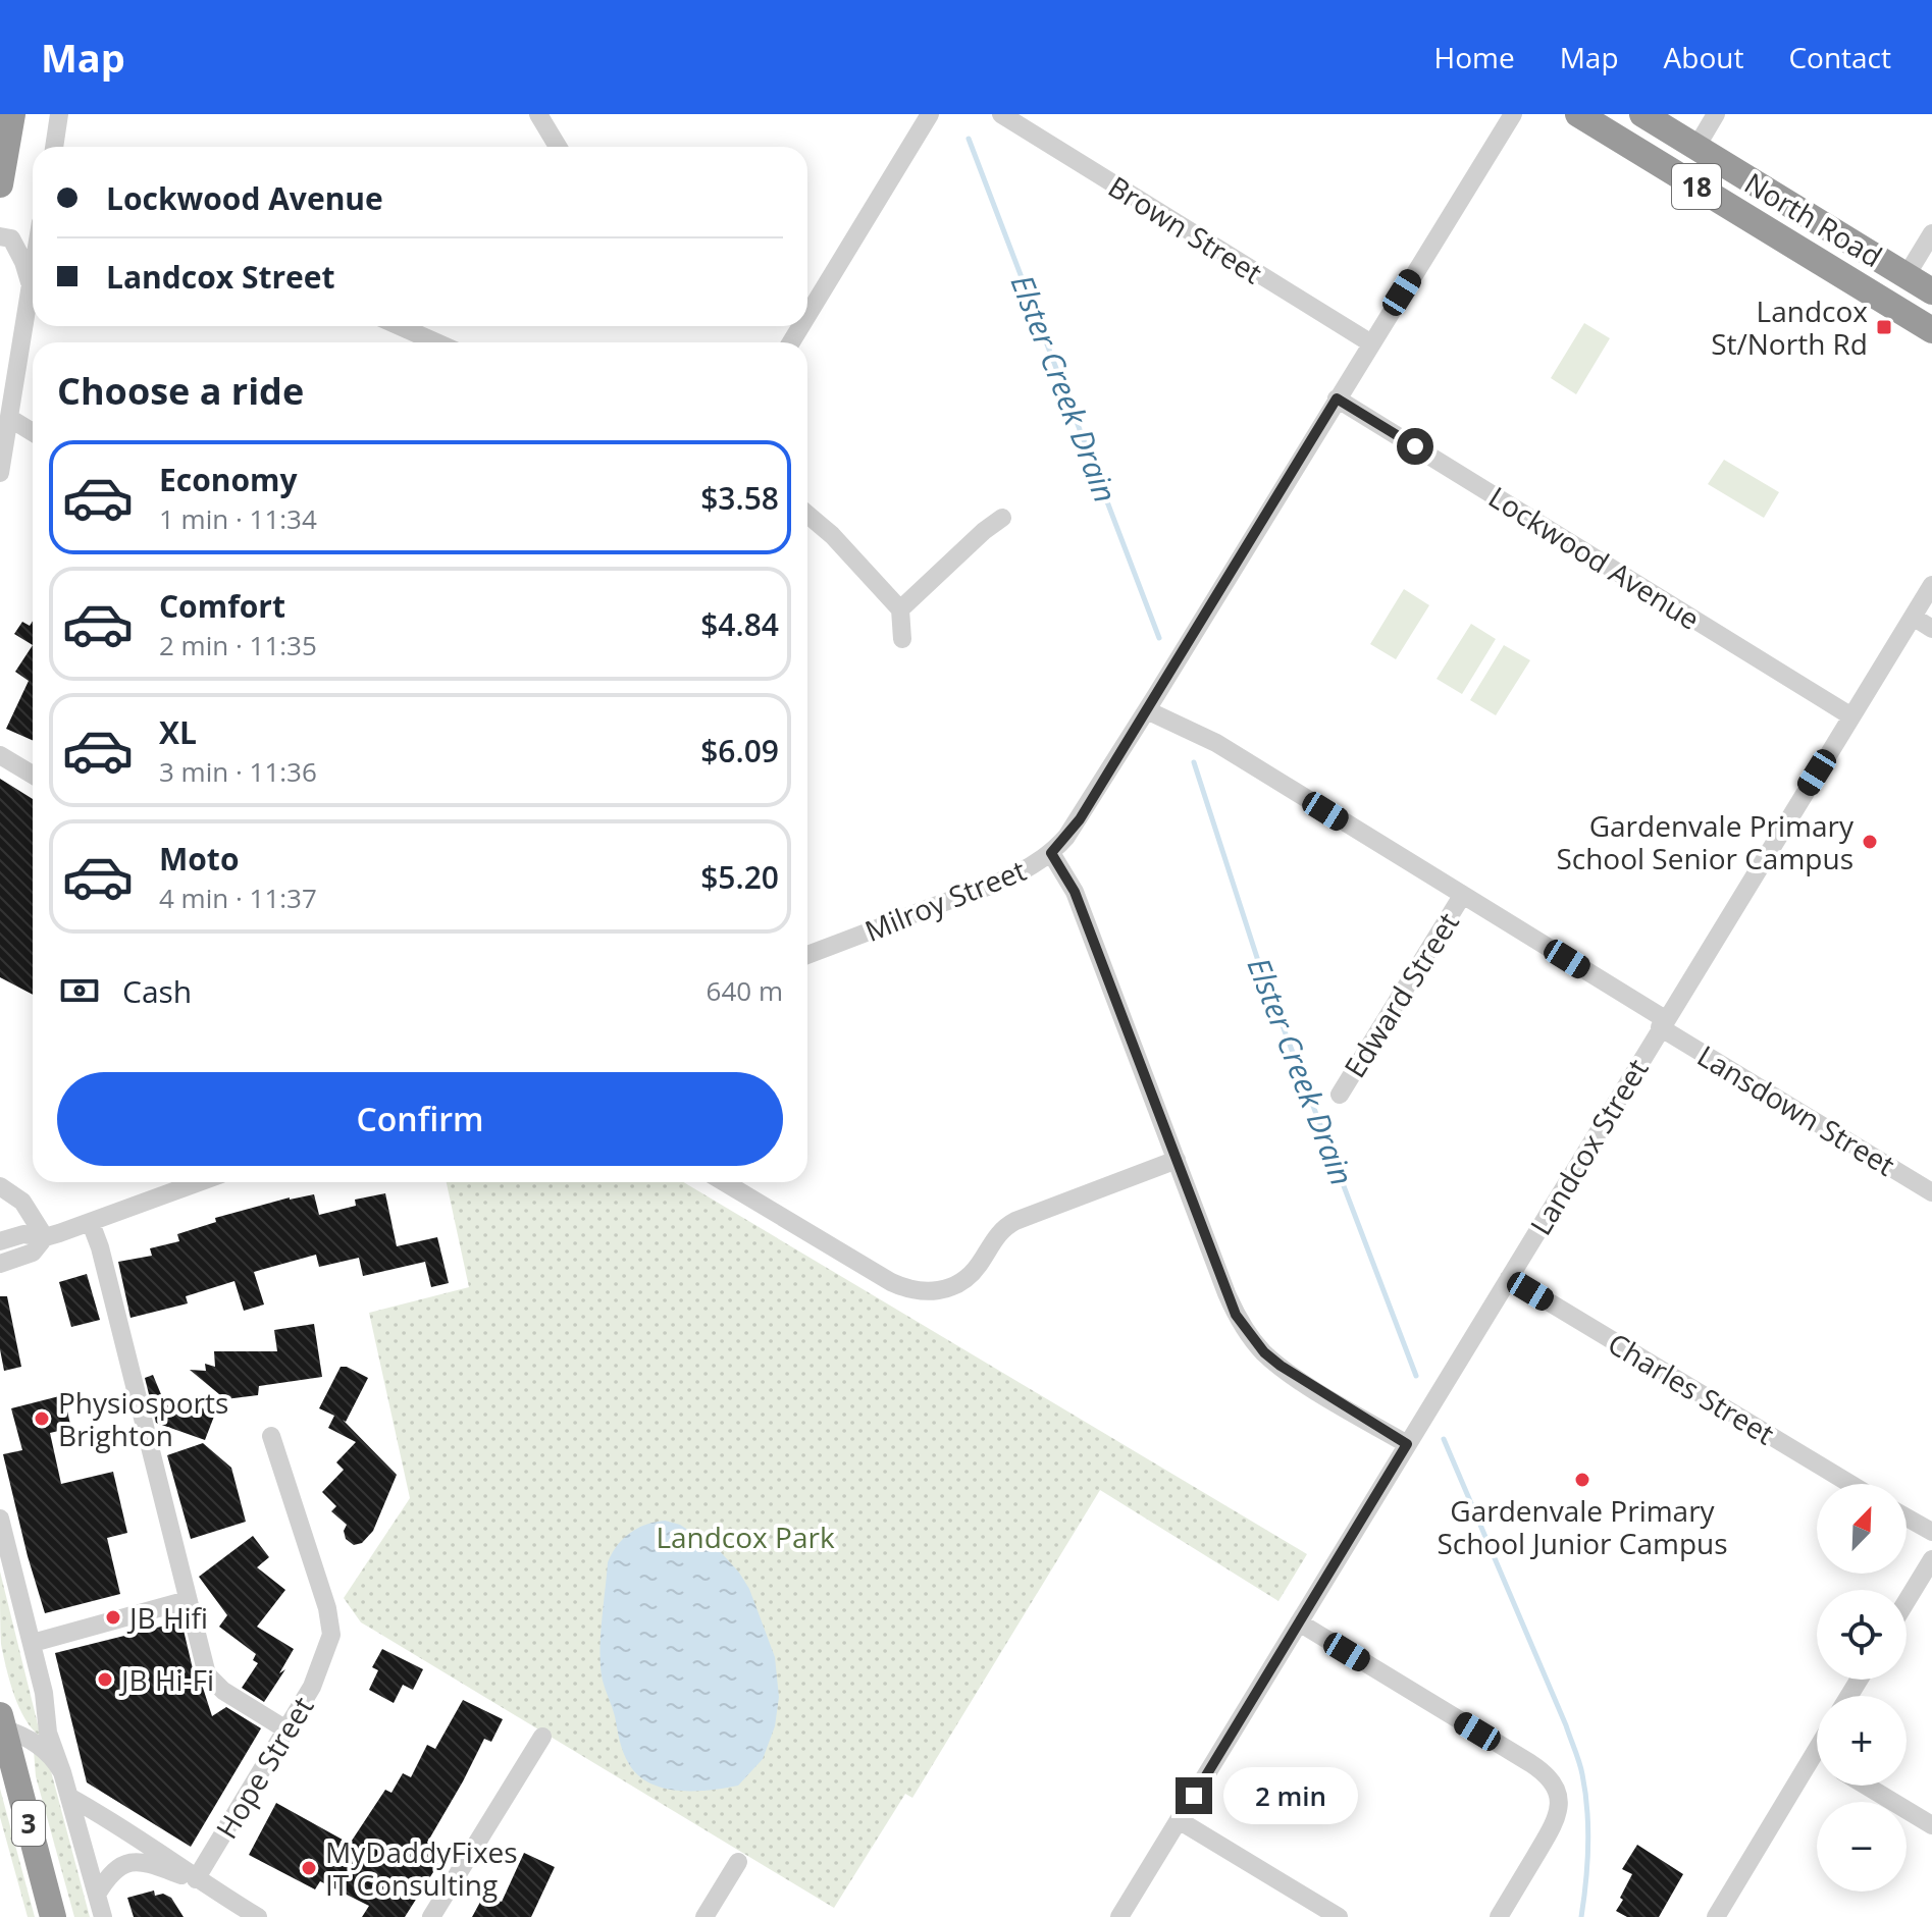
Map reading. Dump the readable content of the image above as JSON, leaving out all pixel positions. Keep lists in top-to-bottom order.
{
  "streets": {
    "highway": ["18", "North Road", "3"],
    "street": [
      "Brown Street",
      "Lockwood Avenue",
      "Milroy Street",
      "Edward Street",
      "Lansdown Street",
      "Landcox Street",
      "Charles Street",
      "Hope Street"
    ]
  },
  "crossings": [
    ["Brown Street", "Milroy Street"],
    ["Lockwood Avenue", "Milroy Street"],
    ["Lockwood Avenue", "Landcox Street"],
    ["Milroy Street", "Lansdown Street"],
    ["Edward Street", "Lansdown Street"],
    ["Lansdown Street", "Landcox Street"],
    ["Landcox Street", "Charles Street"]
  ],
  "water": ["Elster Creek Drain"],
  "parks": ["Landcox Park"],
  "places": {
    "transit": ["Landcox St/North Rd"],
    "other": [
      "Gardenvale Primary School Senior Campus",
      "Physiosports Brighton",
      "Gardenvale Primary School Junior Campus",
      "JB Hifi",
      "JB Hi-Fi",
      "MyDaddyFixes IT Consulting"
    ]
  },
  "north": "top right",
  "page": {
    "header": "Map",
    "nav": [
      "Home",
      "Map",
      "About",
      "Contact"
    ],
    "banner": ["Lockwood Avenue", "Landcox Street"],
    "heading": "Choose a ride",
    "list": [
      {
        "name": "Economy",
        "note": "1 min · 11:34",
        "value": "$3.58"
      },
      {
        "name": "Comfort",
        "note": "2 min · 11:35",
        "value": "$4.84"
      },
      {
        "name": "XL",
        "note": "3 min · 11:36",
        "value": "$6.09"
      },
      {
        "name": "Moto",
        "note": "4 min · 11:37",
        "value": "$5.20"
      }
    ],
    "pay": ["Cash", "640 m"],
    "buttons": "Confirm",
    "map_buttons": ["+", "−"],
    "bubble": "2 min"
  }
}
